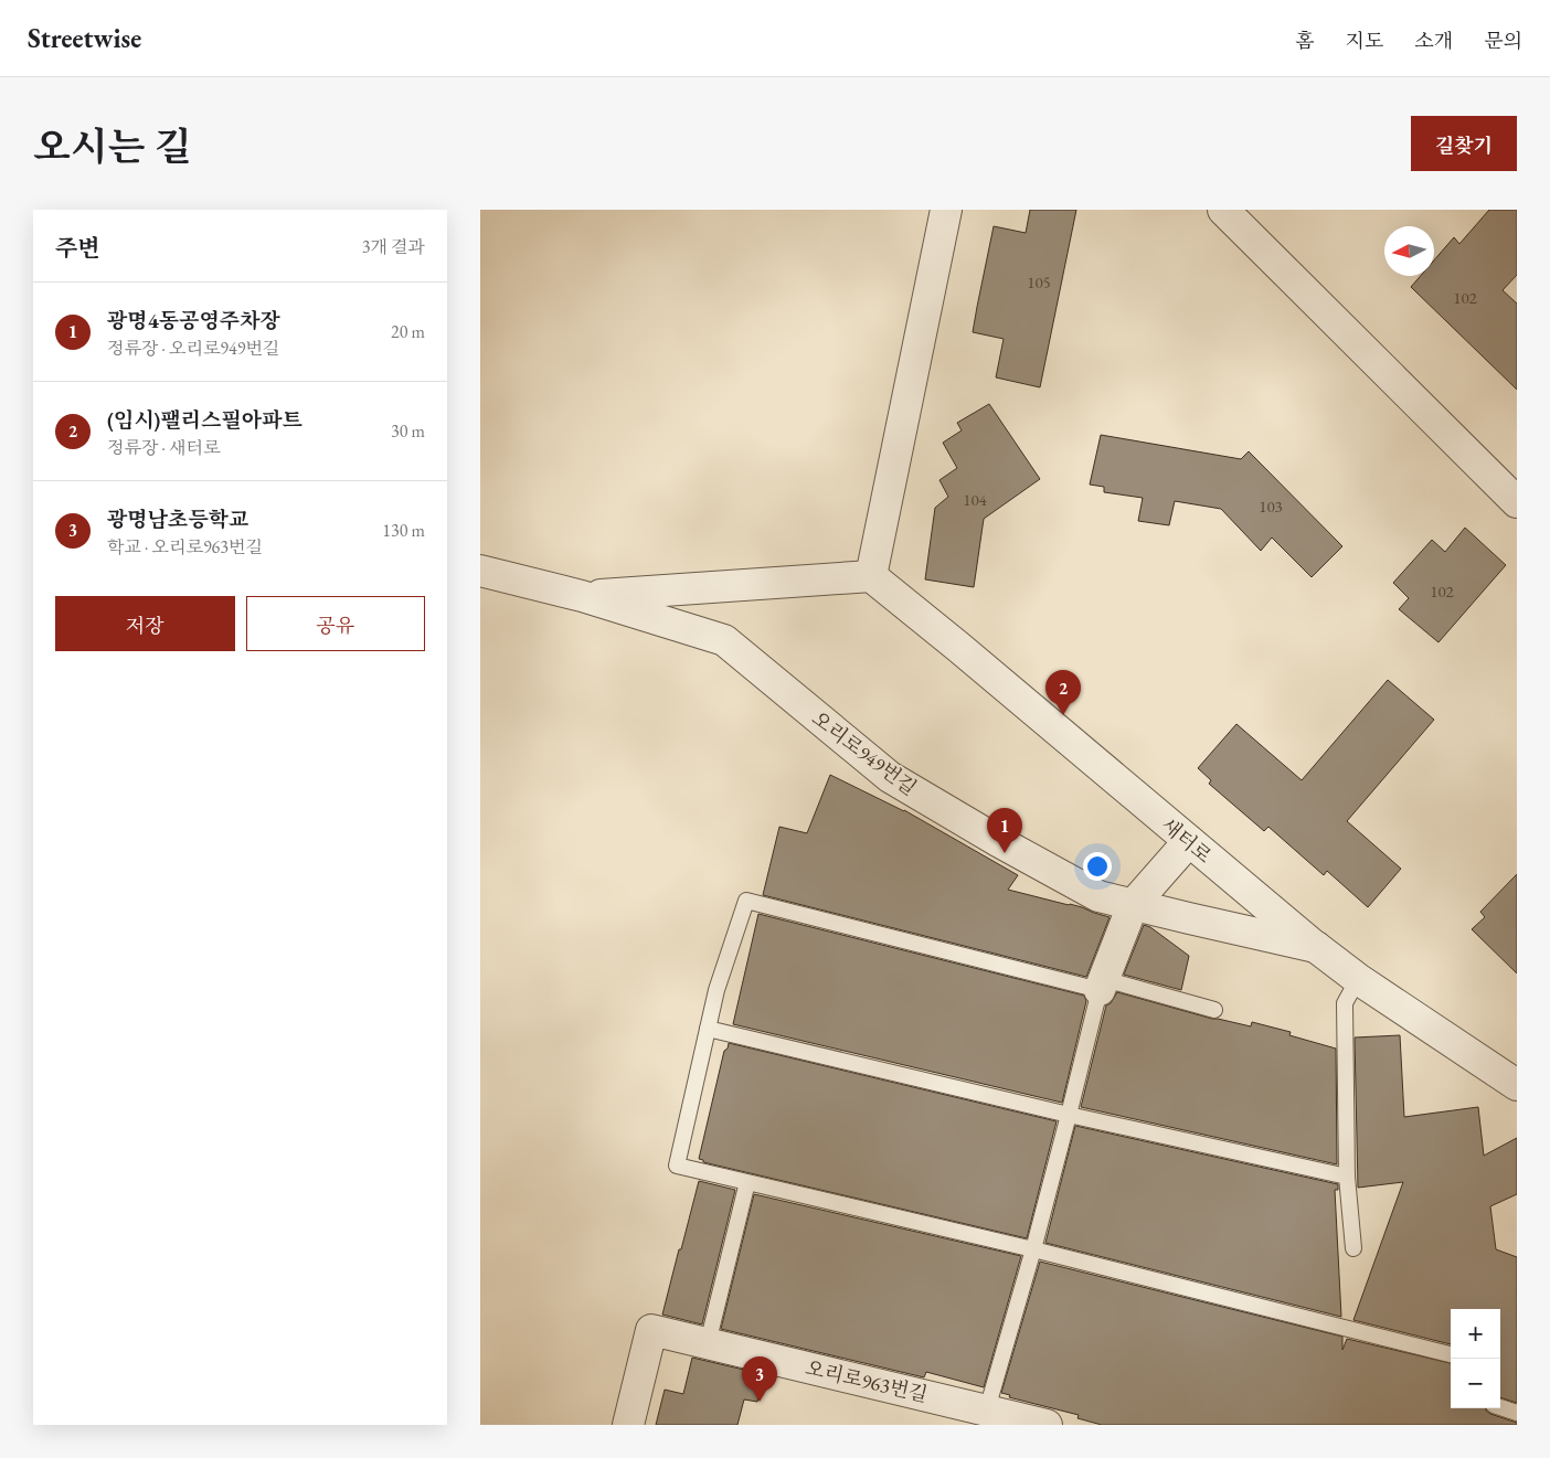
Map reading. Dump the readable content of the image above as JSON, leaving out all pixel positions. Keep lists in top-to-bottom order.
{
  "streets": {
    "street": ["오리로949번길", "새터로", "오리로963번길"]
  },
  "crossings": [
    ["오리로949번길", "새터로"]
  ],
  "house_numbers": [
    "105",
    "102",
    "104",
    "103",
    "102"
  ],
  "north": "left",
  "page": {
    "header": "Streetwise",
    "nav": [
      "홈",
      "지도",
      "소개",
      "문의"
    ],
    "title": "오시는 길",
    "buttons": [
      "길찾기",
      ["저장", "공유"]
    ],
    "heading": ["주변", "3개 결과"],
    "list": [
      {
        "mark": "1",
        "name": "광명4동공영주차장",
        "note": "정류장 · 오리로949번길",
        "value": "20 m"
      },
      {
        "mark": "2",
        "name": "(임시)팰리스필아파트",
        "note": "정류장 · 새터로",
        "value": "30 m"
      },
      {
        "mark": "3",
        "name": "광명남초등학교",
        "note": "학교 · 오리로963번길",
        "value": "130 m"
      }
    ],
    "pins": ["2", "1", "3"],
    "map_buttons": ["+", "−"]
  }
}
